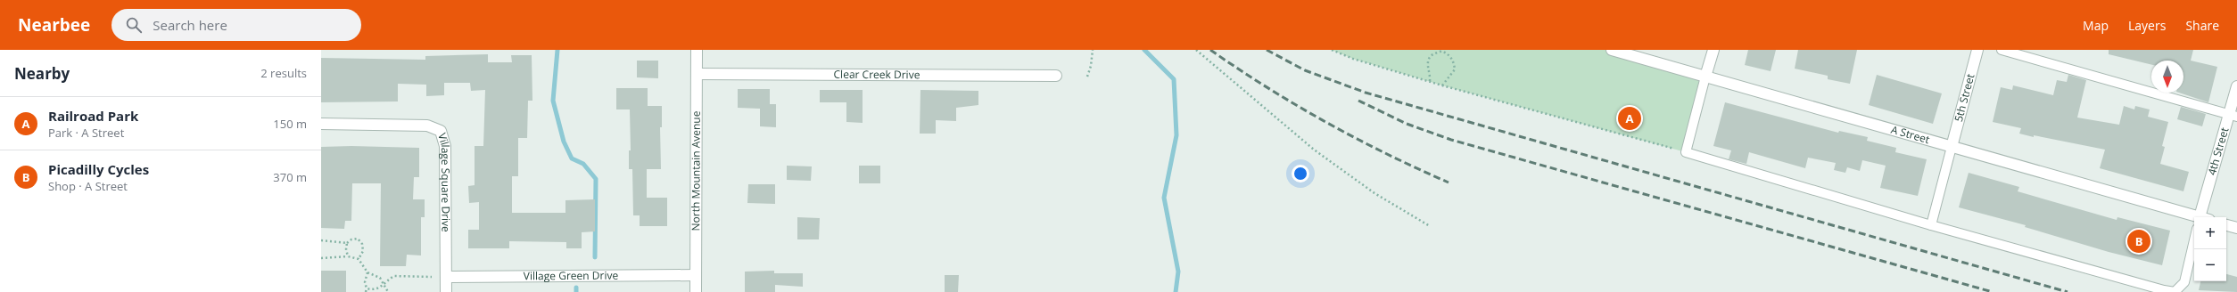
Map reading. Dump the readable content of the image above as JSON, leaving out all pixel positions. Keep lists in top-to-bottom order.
{
  "streets": {
    "street": [
      "Clear Creek Drive",
      "5th Street",
      "A Street",
      "4th Street",
      "North Mountain Avenue",
      "Village Square Drive",
      "Village Green Drive"
    ]
  },
  "crossings": [
    ["Clear Creek Drive", "North Mountain Avenue"],
    ["5th Street", "A Street"],
    ["North Mountain Avenue", "Village Green Drive"],
    ["Village Square Drive", "Village Green Drive"]
  ],
  "north": "bottom",
  "page": {
    "header": "Nearbee",
    "search": "Search here",
    "nav": ["Map", "Layers", "Share"],
    "heading": ["Nearby", "2 results"],
    "list": [
      {
        "mark": "A",
        "name": "Railroad Park",
        "note": "Park · A Street",
        "value": "150 m"
      },
      {
        "mark": "B",
        "name": "Picadilly Cycles",
        "note": "Shop · A Street",
        "value": "370 m"
      }
    ],
    "pins": ["A", "B"],
    "map_buttons": ["+", "−"]
  }
}
